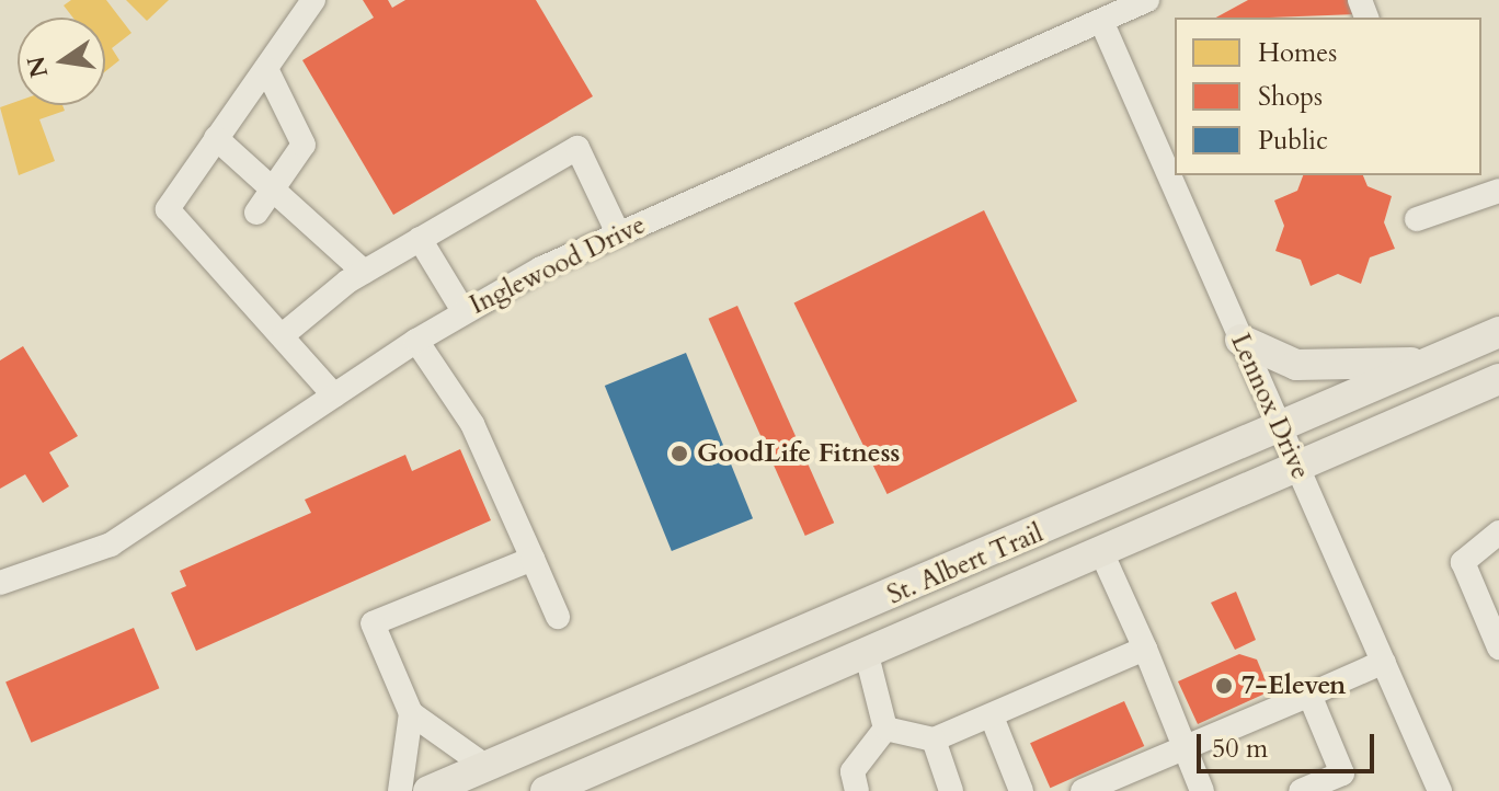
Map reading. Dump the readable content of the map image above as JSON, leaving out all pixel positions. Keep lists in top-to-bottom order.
{
  "streets": {
    "main road": ["St. Albert Trail"],
    "street": ["Inglewood Drive", "Lennox Drive"]
  },
  "crossings": [
    ["Inglewood Drive", "Lennox Drive"],
    ["Lennox Drive", "St. Albert Trail"]
  ],
  "places": ["GoodLife Fitness", "7-Eleven"],
  "legend": ["Homes", "Shops", "Public"],
  "scale_bar": "50 m",
  "north": "left"
}
